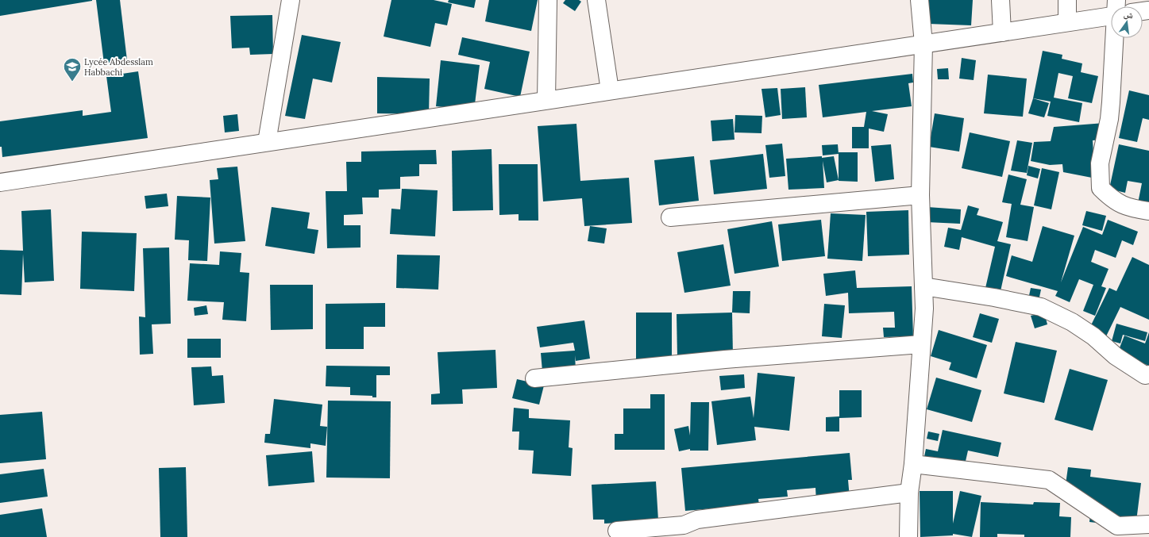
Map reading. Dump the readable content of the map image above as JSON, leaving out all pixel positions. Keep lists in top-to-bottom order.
{
  "places": {
    "school or university": ["Lycée Abdesslam Habbachi"]
  },
  "north": "top"
}
